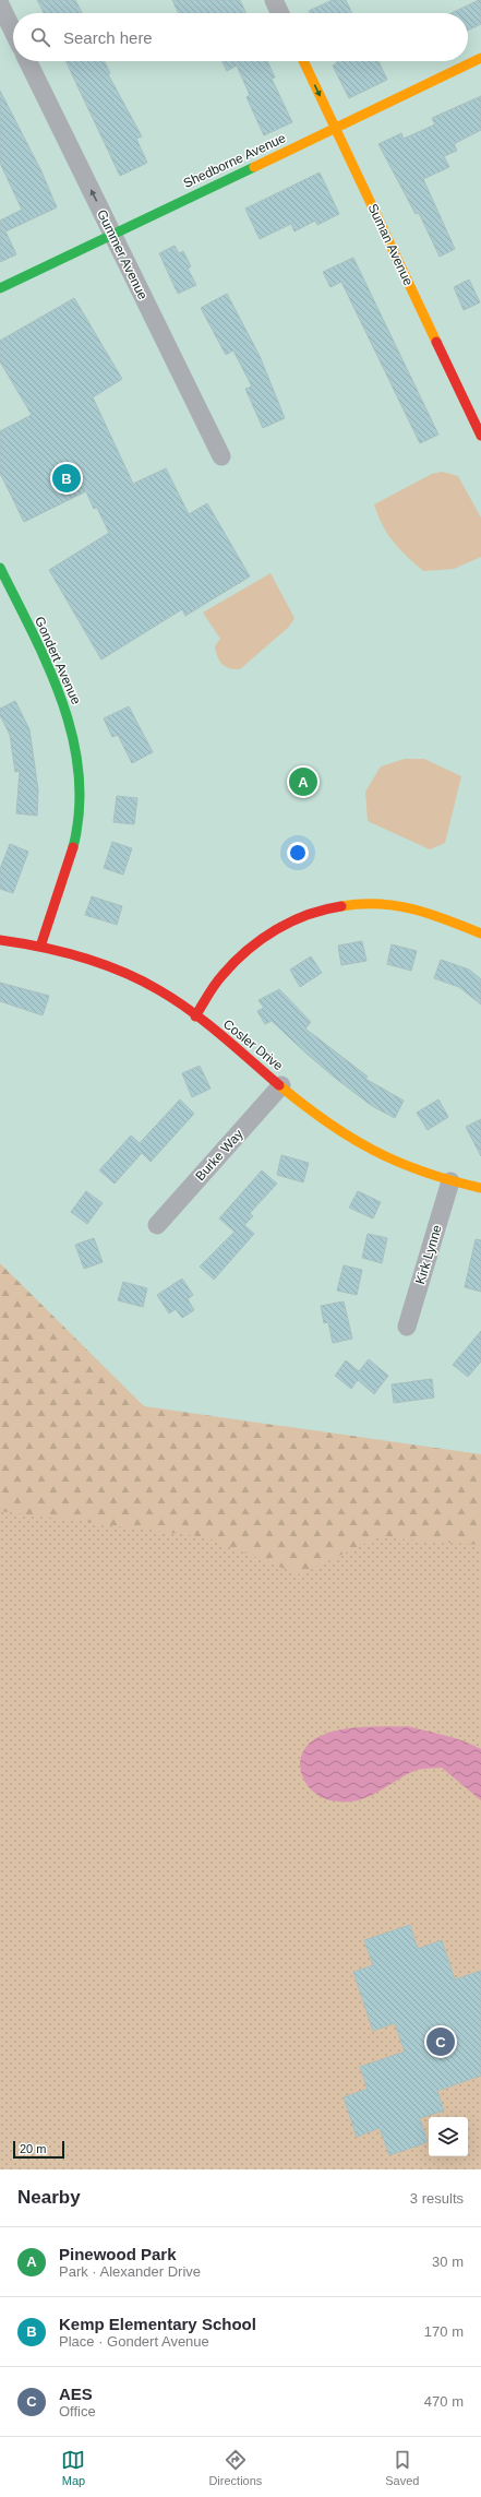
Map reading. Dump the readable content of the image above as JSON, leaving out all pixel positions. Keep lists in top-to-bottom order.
{
  "streets": {
    "street": [
      "Shedborne Avenue",
      "Suman Avenue",
      "Gummer Avenue",
      "Gondert Avenue",
      "Cosler Drive",
      "Burke Way",
      "Kirk Lynne"
    ]
  },
  "crossings": [
    ["Shedborne Avenue", "Suman Avenue"],
    ["Shedborne Avenue", "Gummer Avenue"],
    ["Gondert Avenue", "Cosler Drive"],
    ["Cosler Drive", "Burke Way"],
    ["Cosler Drive", "Kirk Lynne"]
  ],
  "one_way": ["Gummer Avenue"],
  "scale_bar": "20 m",
  "page": {
    "search": "Search here",
    "pins": ["B", "A", "C"],
    "scale": "20 m",
    "heading": ["Nearby", "3 results"],
    "list": [
      {
        "mark": "A",
        "name": "Pinewood Park",
        "note": "Park · Alexander Drive",
        "value": "30 m"
      },
      {
        "mark": "B",
        "name": "Kemp Elementary School",
        "note": "Place · Gondert Avenue",
        "value": "170 m"
      },
      {
        "mark": "C",
        "name": "AES",
        "note": "Office",
        "value": "470 m"
      }
    ],
    "nav": ["Map", "Directions", "Saved"]
  }
}
